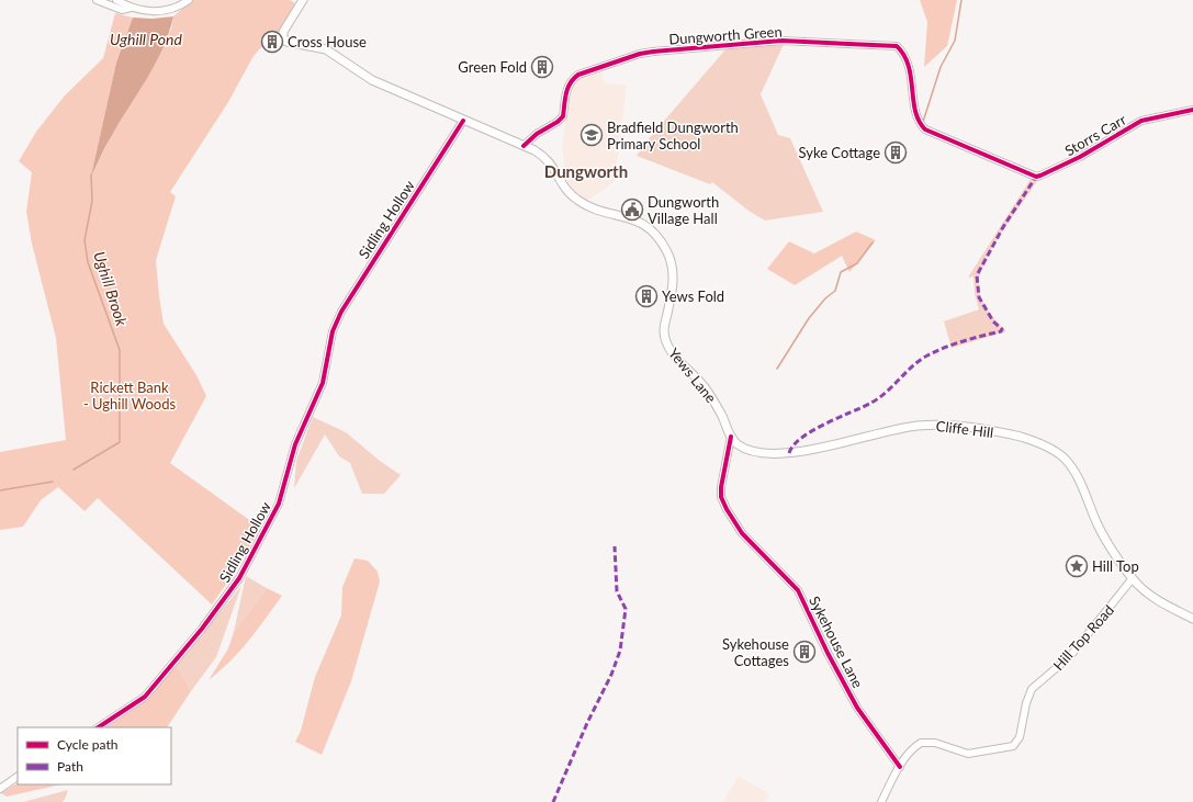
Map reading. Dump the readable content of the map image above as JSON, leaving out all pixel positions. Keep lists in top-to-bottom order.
{
  "streets": {
    "main road": ["Yews Lane", "Cliffe Hill"],
    "street": [
      "Dungworth Green",
      "Storrs Carr",
      "Sidling Hollow",
      "Hill Top Road",
      "Sykehouse Lane"
    ]
  },
  "crossings": [
    ["Dungworth Green", "Storrs Carr"],
    ["Dungworth Green", "Yews Lane"],
    ["Sidling Hollow", "Yews Lane"],
    ["Yews Lane", "Cliffe Hill"],
    ["Yews Lane", "Sykehouse Lane"],
    ["Cliffe Hill", "Hill Top Road"],
    ["Cliffe Hill", "Sykehouse Lane"],
    ["Hill Top Road", "Sykehouse Lane"]
  ],
  "districts": ["Dungworth"],
  "water": ["Ughill Pond", "Ughill Brook"],
  "parks": ["Rickett Bank - Ughill Woods"],
  "places": {
    "building": [
      "Cross House",
      "Green Fold",
      "Syke Cottage",
      "Yews Fold",
      "Sykehouse Cottages"
    ],
    "school or university": ["Bradfield Dungworth Primary School"],
    "public building": ["Dungworth Village Hall"],
    "place": ["Hill Top"]
  },
  "legend": ["Cycle path", "Path"]
}
